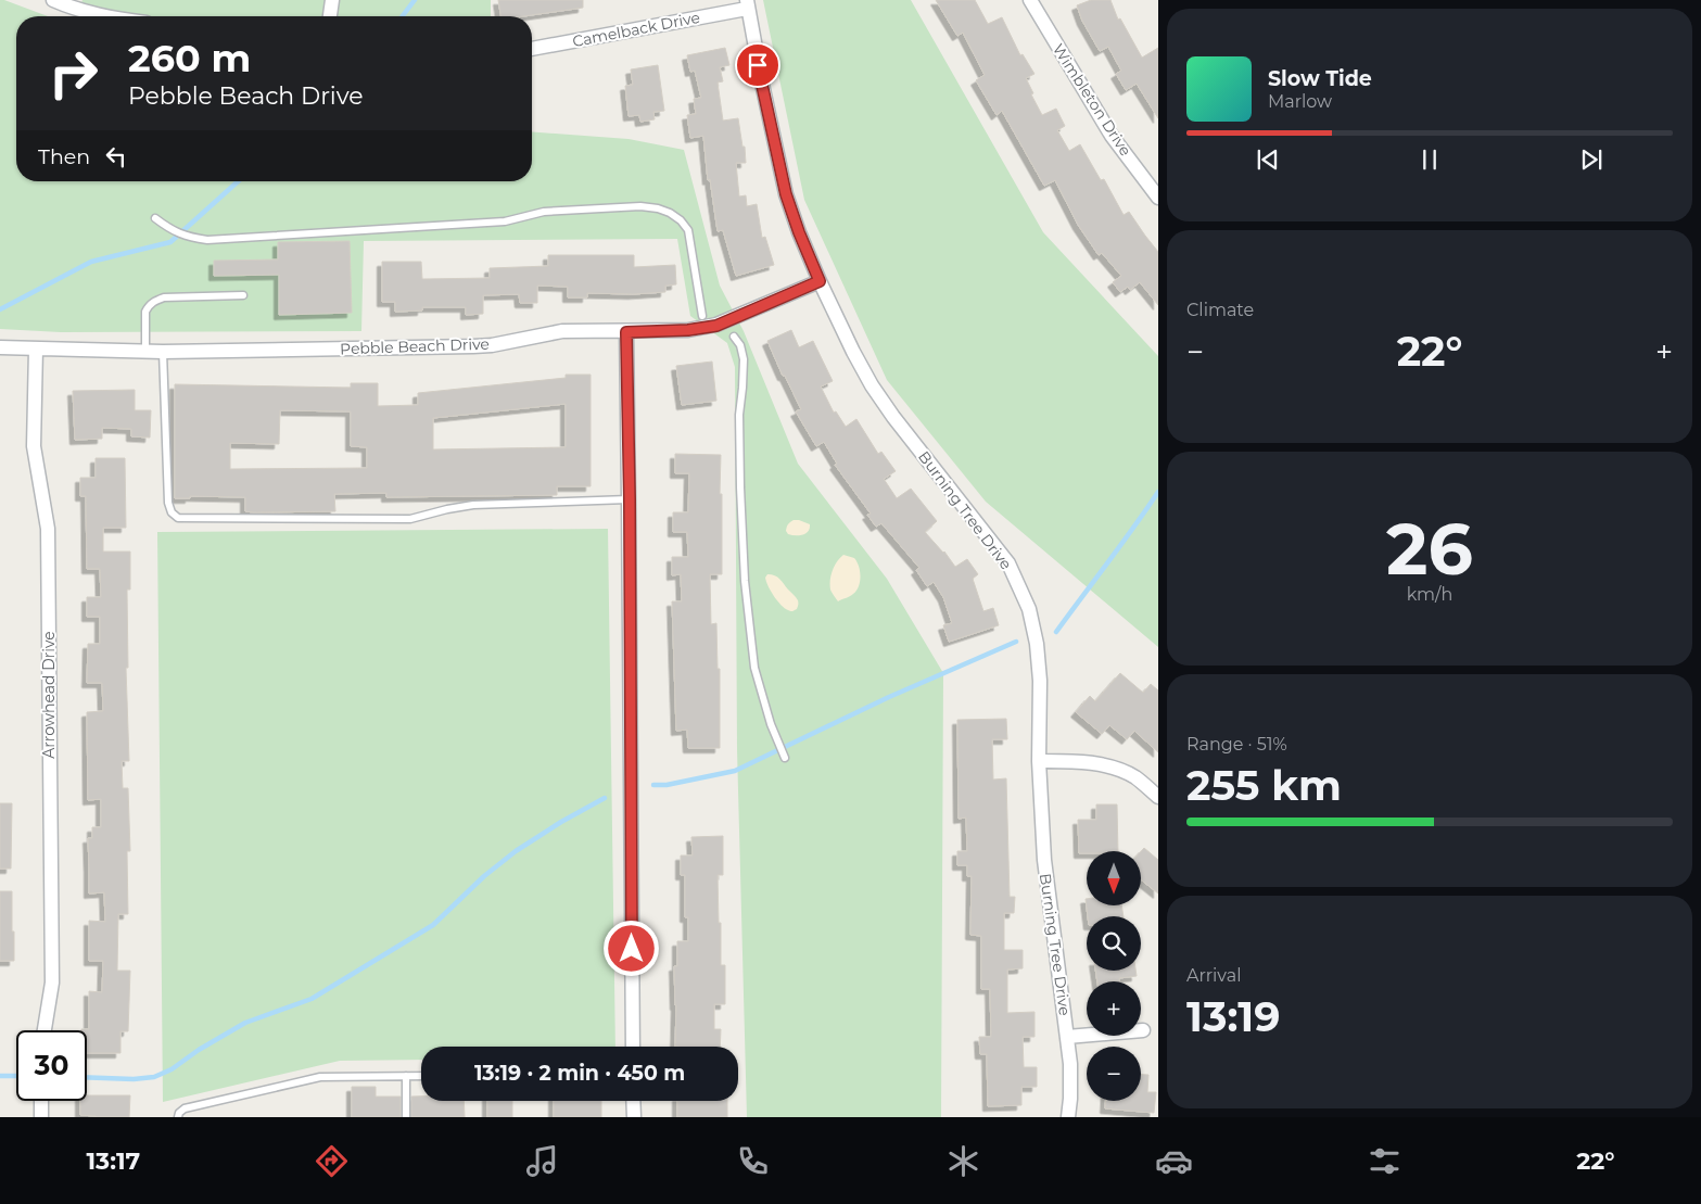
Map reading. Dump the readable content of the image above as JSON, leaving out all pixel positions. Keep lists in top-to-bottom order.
{
  "streets": {
    "street": [
      "Camelback Drive",
      "Wimbleton Drive",
      "Pebble Beach Drive",
      "Burning Tree Drive",
      "Arrowhead Drive"
    ]
  },
  "crossings": [
    ["Camelback Drive", "Burning Tree Drive"],
    ["Pebble Beach Drive", "Burning Tree Drive"],
    ["Pebble Beach Drive", "Arrowhead Drive"]
  ],
  "north": "bottom",
  "page": {
    "turn": ["260 m", "Pebble Beach Drive"],
    "song": ["Slow Tide", "Marlow"],
    "then": "Then",
    "tile": [
      "Climate",
      ["26", "km/h"],
      ["Range · 51%", "255 km"],
      ["Arrival", "13:19"]
    ],
    "heat": ["−", "22°", "+"],
    "map_buttons": ["+", "−"],
    "limit": "30",
    "trip": "13:19 · 2 min · 450 m",
    "tabs": ["13:17", "22°"]
  }
}
